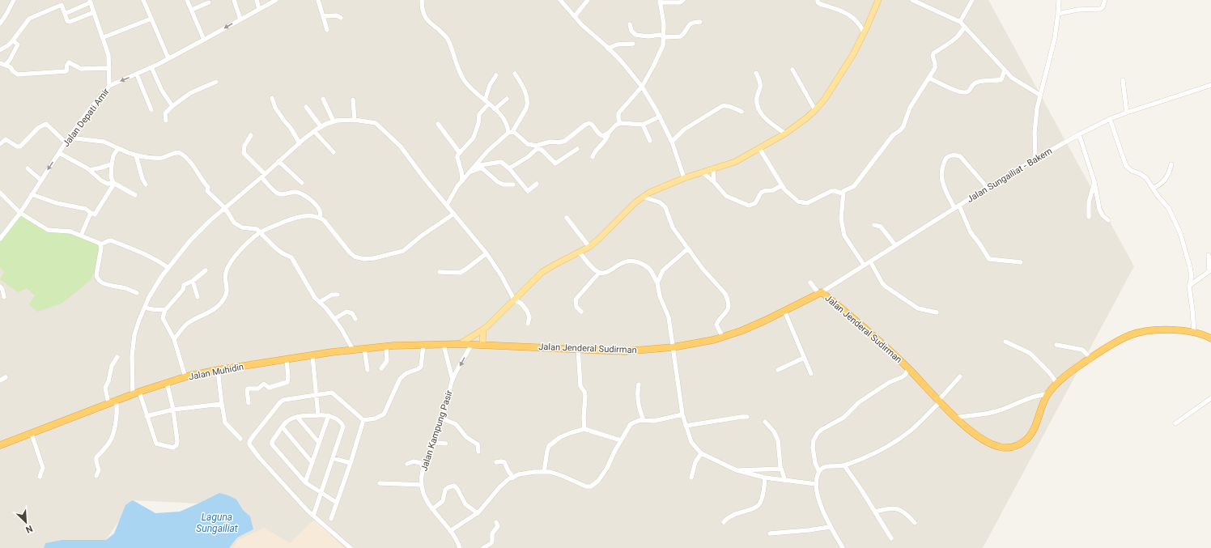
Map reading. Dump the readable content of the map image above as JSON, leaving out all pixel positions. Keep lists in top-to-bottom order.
{
  "streets": {
    "highway": ["Jalan Jenderal Sudirman", "Jalan Muhidin"],
    "street": ["Jalan Depati Amir", "Jalan Sungailiat - Bakem", "Jalan Kampung Pasir"]
  },
  "crossings": [
    ["Jalan Sungailiat - Bakem", "Jalan Jenderal Sudirman"],
    ["Jalan Jenderal Sudirman", "Jalan Muhidin"],
    ["Jalan Jenderal Sudirman", "Jalan Kampung Pasir"],
    ["Jalan Muhidin", "Jalan Kampung Pasir"]
  ],
  "water": ["Laguna Sungailiat"],
  "north": "bottom right"
}
